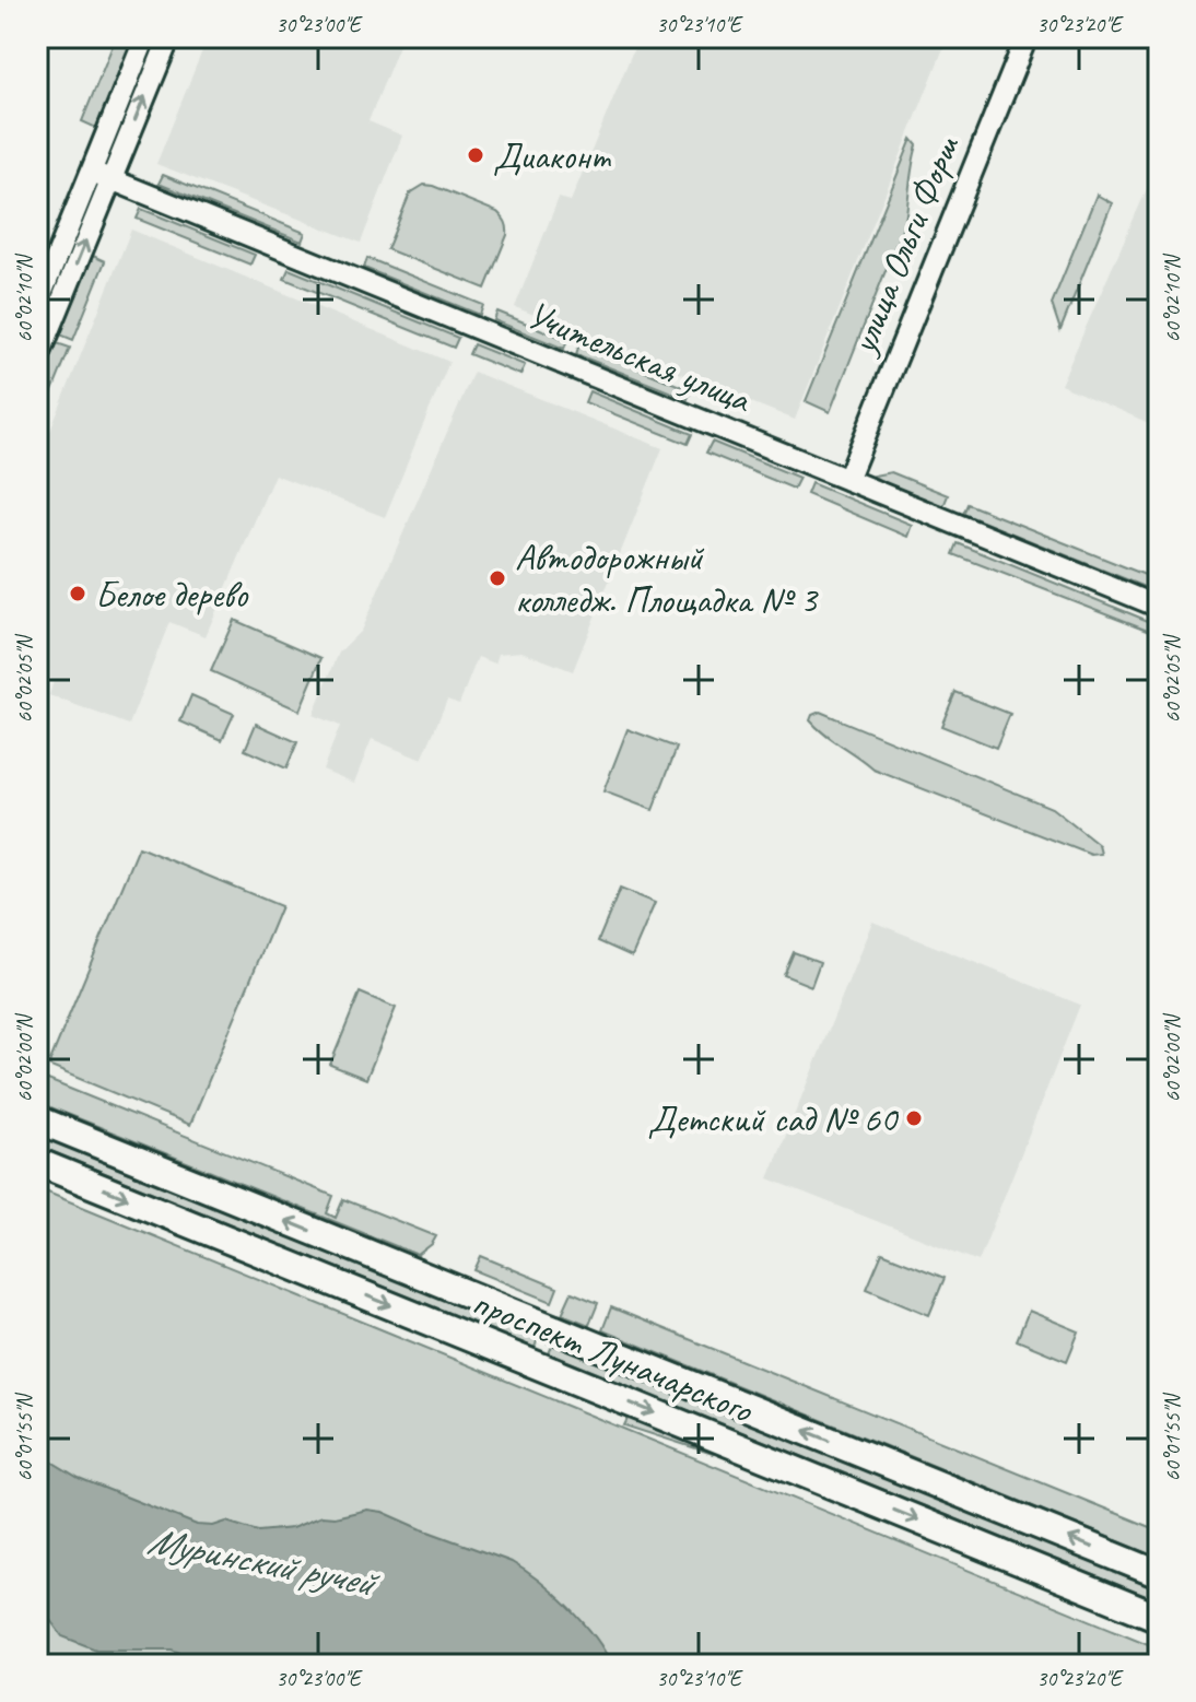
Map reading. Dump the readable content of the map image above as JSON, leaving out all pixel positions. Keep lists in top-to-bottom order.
{
  "streets": {
    "main road": ["проспект Луначарского"],
    "street": ["улица Ольги Форш", "Учительская улица"]
  },
  "crossings": [
    ["улица Ольги Форш", "Учительская улица"]
  ],
  "water": ["Муринский ручей"],
  "places": [
    "Диаконт",
    "Автодорожный колледж. Площадка № 3",
    "Белое дерево",
    "Детский сад № 60"
  ],
  "coordinates": [
    "30°23'00\"E",
    "30°23'10\"E",
    "30°23'20\"E",
    "60°02'10\"N",
    "60°02'05\"N",
    "60°02'00\"N",
    "60°01'55\"N"
  ]
}
